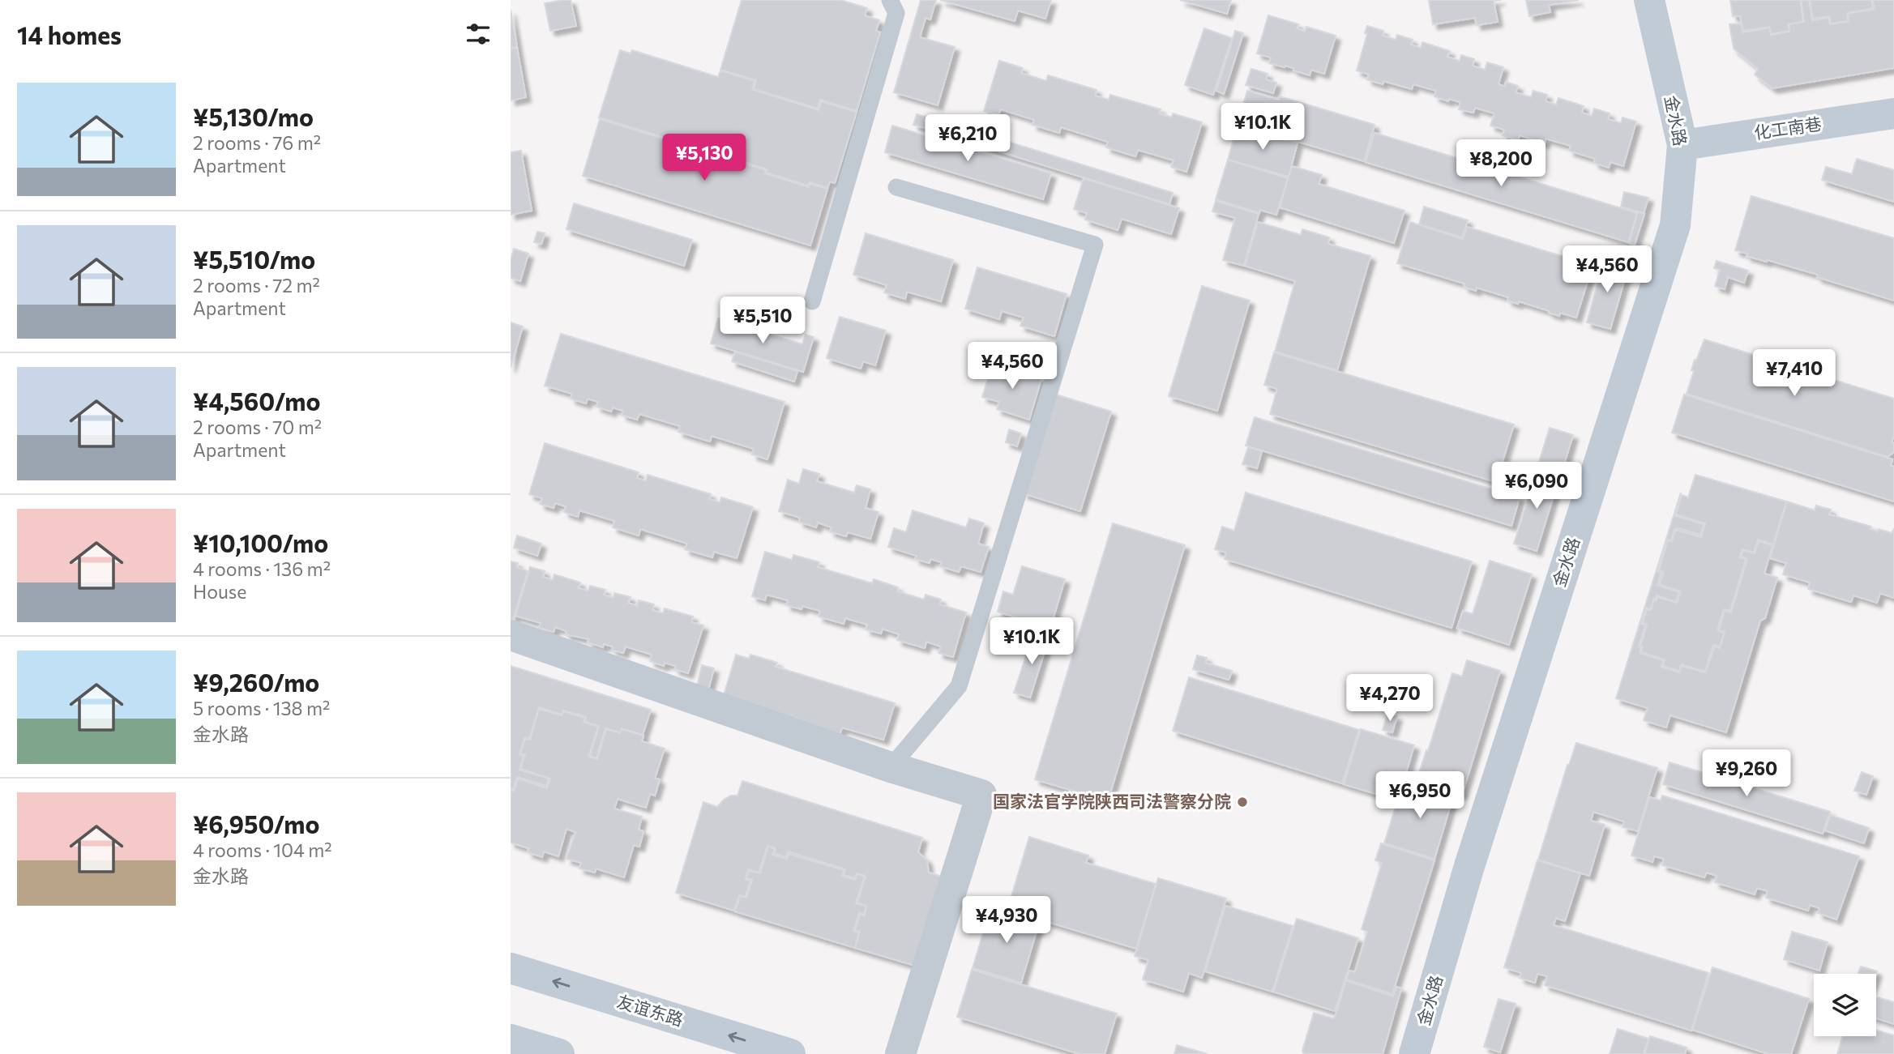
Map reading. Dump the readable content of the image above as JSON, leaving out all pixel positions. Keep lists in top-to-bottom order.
{
  "streets": {
    "street": ["金水路", "化工南巷", "友谊东路"]
  },
  "crossings": [
    ["金水路", "化工南巷"]
  ],
  "one_way": ["友谊东路"],
  "places": ["国家法官学院陕西司法警察分院"],
  "page": {
    "heading": "14 homes",
    "list": [
      {
        "name": "¥5,130/mo",
        "note": "2 rooms · 76 m² · Apartment"
      },
      {
        "name": "¥5,510/mo",
        "note": "2 rooms · 72 m² · Apartment"
      },
      {
        "name": "¥4,560/mo",
        "note": "2 rooms · 70 m² · Apartment"
      },
      {
        "name": "¥10,100/mo",
        "note": "4 rooms · 136 m² · House"
      },
      {
        "name": "¥9,260/mo",
        "note": "5 rooms · 138 m² · 金水路"
      },
      {
        "name": "¥6,950/mo",
        "note": "4 rooms · 104 m² · 金水路"
      }
    ],
    "price": [
      "¥10.1K",
      "¥6,210",
      "¥5,130",
      "¥8,200",
      "¥4,560",
      "¥5,510",
      "¥4,560",
      "¥7,410",
      "¥6,090",
      "¥10.1K",
      "¥4,270",
      "¥9,260",
      "¥6,950",
      "¥4,930"
    ]
  }
}
